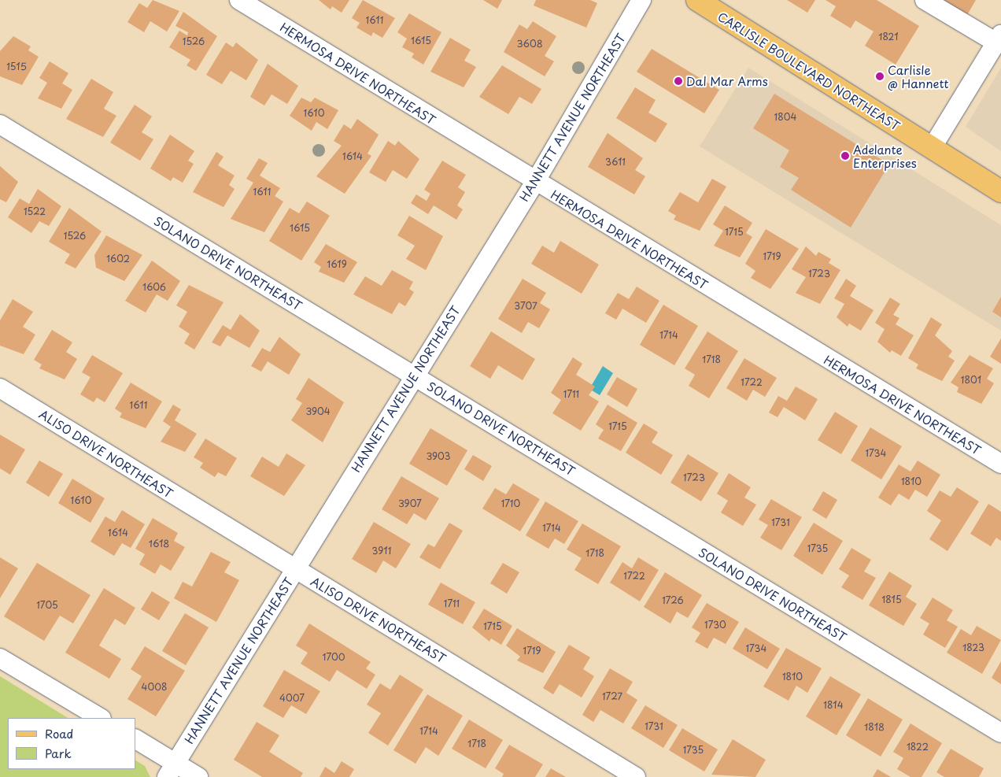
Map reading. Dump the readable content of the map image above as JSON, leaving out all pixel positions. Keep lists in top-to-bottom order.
{
  "streets": {
    "main road": ["CARLISLE BOULEVARD NORTHEAST"],
    "street": [
      "HERMOSA DRIVE NORTHEAST",
      "HANNETT AVENUE NORTHEAST",
      "SOLANO DRIVE NORTHEAST",
      "ALISO DRIVE NORTHEAST"
    ]
  },
  "crossings": [
    ["HERMOSA DRIVE NORTHEAST", "HANNETT AVENUE NORTHEAST"],
    ["HANNETT AVENUE NORTHEAST", "SOLANO DRIVE NORTHEAST"],
    ["HANNETT AVENUE NORTHEAST", "ALISO DRIVE NORTHEAST"]
  ],
  "places": ["Carlisle @ Hannett", "Dal Mar Arms", "Adelante Enterprises"],
  "house_numbers": [
    "1611",
    "1821",
    "1615",
    "1526",
    "3608",
    "1515",
    "1610",
    "1804",
    "1614",
    "3611",
    "1611",
    "1522",
    "1615",
    "1715",
    "1526",
    "1719",
    "1602",
    "1619",
    "1723",
    "1606",
    "3707",
    "1714",
    "1718",
    "1801",
    "1722",
    "1711",
    "1611",
    "3904",
    "1715",
    "1734",
    "3903",
    "1723",
    "1810",
    "1610",
    "3907",
    "1710",
    "1731",
    "1714",
    "1614",
    "1618",
    "1735",
    "3911",
    "1718",
    "1722",
    "1815",
    "1726",
    "1711",
    "1705",
    "1730",
    "1715",
    "1823",
    "1734",
    "1719",
    "1700",
    "1810",
    "4008",
    "1727",
    "4007",
    "1814",
    "1731",
    "1818",
    "1714",
    "1718",
    "1822",
    "1735"
  ],
  "legend": ["Road", "Park"]
}
